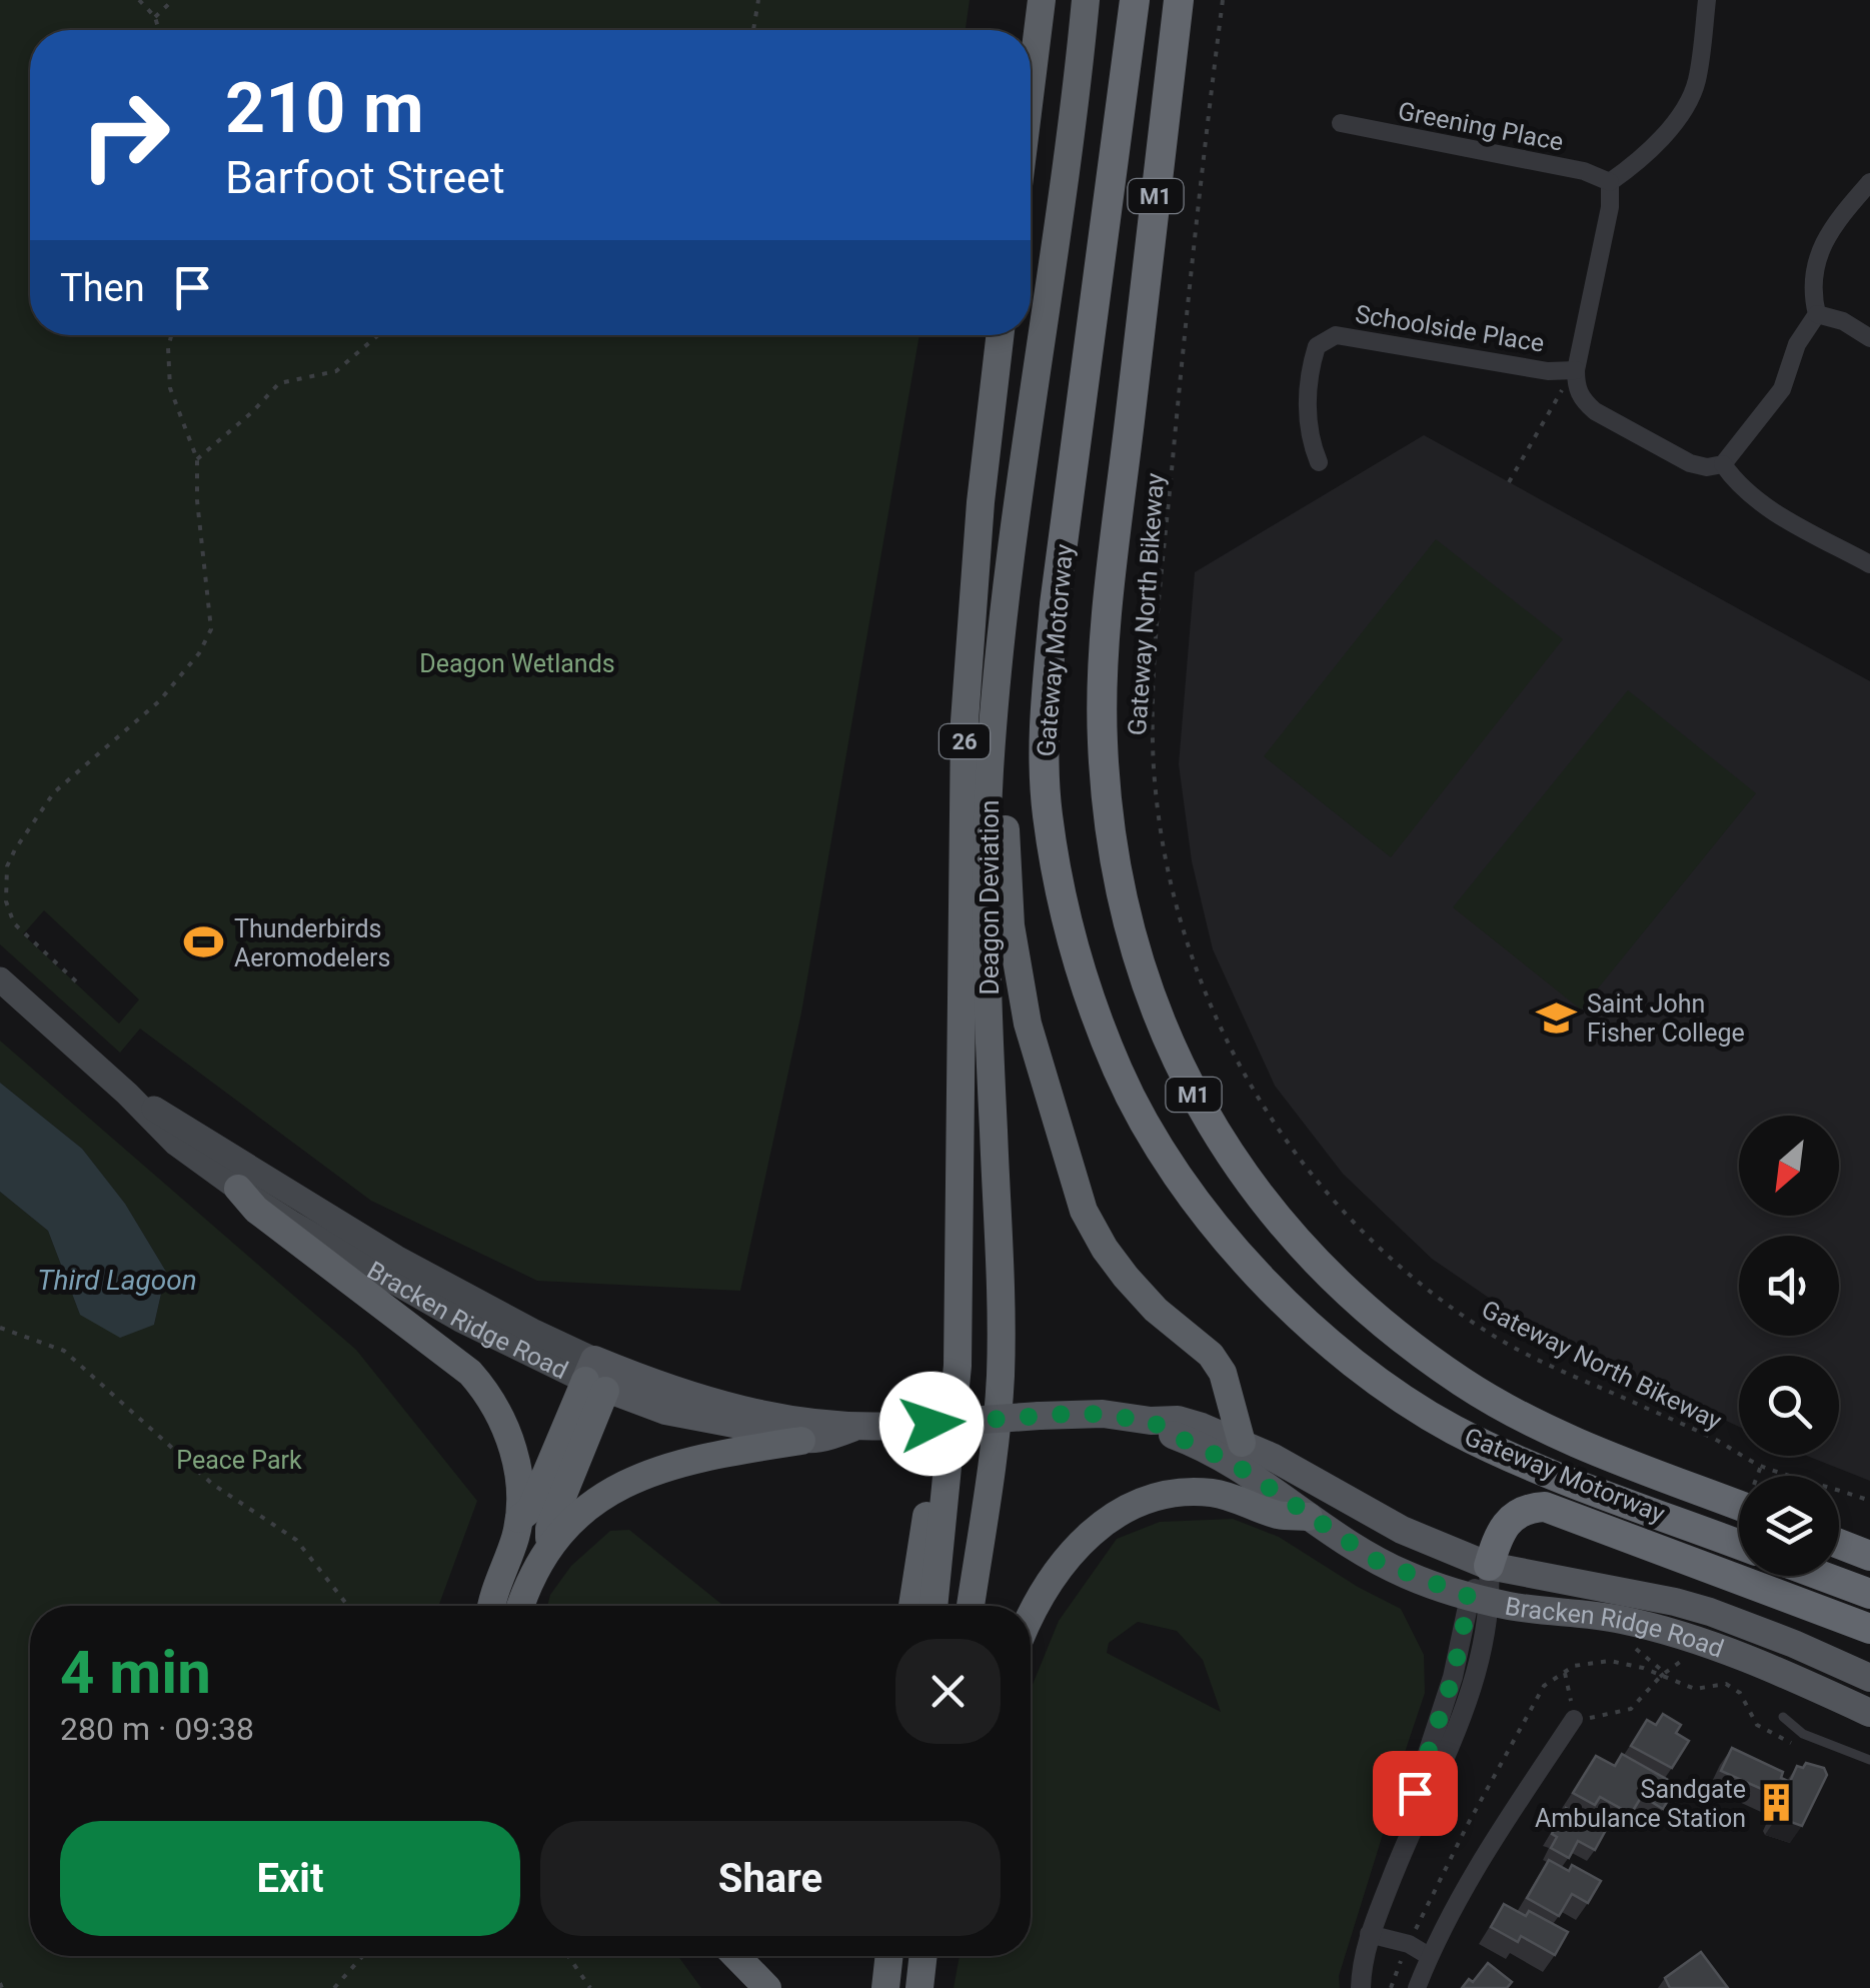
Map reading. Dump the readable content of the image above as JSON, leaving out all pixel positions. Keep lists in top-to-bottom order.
{
  "streets": {
    "highway": [
      "M1",
      "Gateway Motorway",
      "26",
      "Deagon Deviation"
    ],
    "main road": ["Bracken Ridge Road"],
    "street": ["Greening Place", "Schoolside Place"],
    "path": ["Gateway North Bikeway"]
  },
  "water": ["Third Lagoon"],
  "parks": ["Deagon Wetlands", "Peace Park"],
  "places": {
    "sports": ["Thunderbirds Aeromodelers"],
    "school or university": ["Saint John Fisher College"],
    "building": ["Sandgate Ambulance Station"]
  },
  "north": "bottom left",
  "page": {
    "turn": ["210 m", "Barfoot Street"],
    "then": "Then",
    "heading": ["4 min", "280 m · 09:38"],
    "buttons": ["Exit", "Share"]
  }
}
